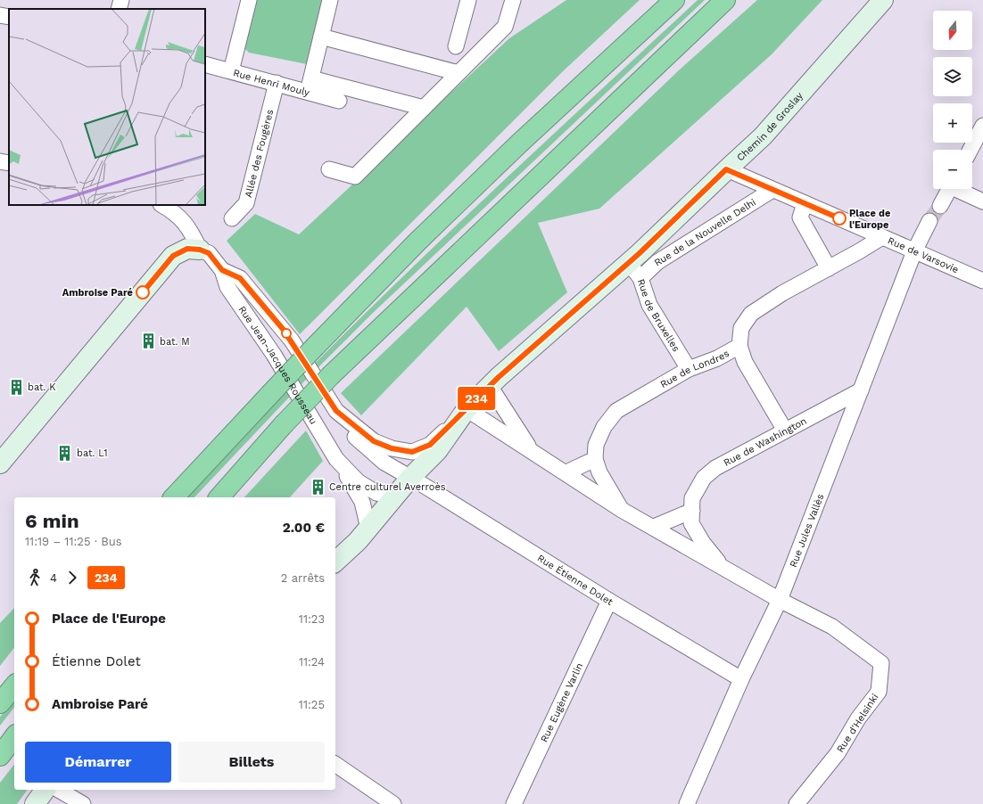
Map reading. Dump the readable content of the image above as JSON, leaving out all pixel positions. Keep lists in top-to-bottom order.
{
  "streets": {
    "street": [
      "Rue Henri Mouly",
      "Chemin de Groslay",
      "Allée des Fougères",
      "Rue de la Nouvelle Delhi",
      "Rue de Varsovie",
      "Rue de Bruxelles",
      "Rue Jean-Jacques Rousseau",
      "Rue de Londres",
      "Rue de Washington",
      "Rue Jules Vallès",
      "Rue Étienne Dolet",
      "Rue Eugène Varlin",
      "Rue d'Helsinki"
    ]
  },
  "crossings": [
    ["Rue Henri Mouly", "Allée des Fougères"],
    ["Chemin de Groslay", "Rue de la Nouvelle Delhi"],
    ["Chemin de Groslay", "Rue de Varsovie"],
    ["Chemin de Groslay", "Rue de Bruxelles"],
    ["Chemin de Groslay", "Rue Jean-Jacques Rousseau"],
    ["Chemin de Groslay", "Rue de Washington"],
    ["Chemin de Groslay", "Rue Étienne Dolet"],
    ["Rue de la Nouvelle Delhi", "Rue de Varsovie"],
    ["Rue de la Nouvelle Delhi", "Rue de Bruxelles"],
    ["Rue de Varsovie", "Rue de Londres"],
    ["Rue de Varsovie", "Rue Jules Vallès"],
    ["Rue de Bruxelles", "Rue de Londres"],
    ["Rue Jean-Jacques Rousseau", "Rue de Washington"],
    ["Rue Jean-Jacques Rousseau", "Rue Étienne Dolet"],
    ["Rue de Washington", "Rue Jules Vallès"],
    ["Rue de Washington", "Rue d'Helsinki"],
    ["Rue Jules Vallès", "Rue Étienne Dolet"],
    ["Rue Jules Vallès", "Rue d'Helsinki"],
    ["Rue Étienne Dolet", "Rue Eugène Varlin"]
  ],
  "places": {
    "other": ["Place de l'Europe", "Ambroise Paré"],
    "building": [
      "bat. M",
      "bat. K",
      "bat. L1",
      "Centre culturel Averroès"
    ]
  },
  "lines": ["bus line 234"],
  "north": "bottom",
  "page": {
    "on_map": "234",
    "map_buttons": ["+", "−"],
    "heading": ["6 min", "11:19 – 11:25 · Bus", "2.00 €"],
    "legs": ["4", "234", "2 arrêts"],
    "list": [
      {
        "name": "Place de l'Europe",
        "value": "11:23"
      },
      {
        "name": "Étienne Dolet",
        "value": "11:24"
      },
      {
        "name": "Ambroise Paré",
        "value": "11:25"
      }
    ],
    "buttons": ["Démarrer", "Billets"]
  }
}
